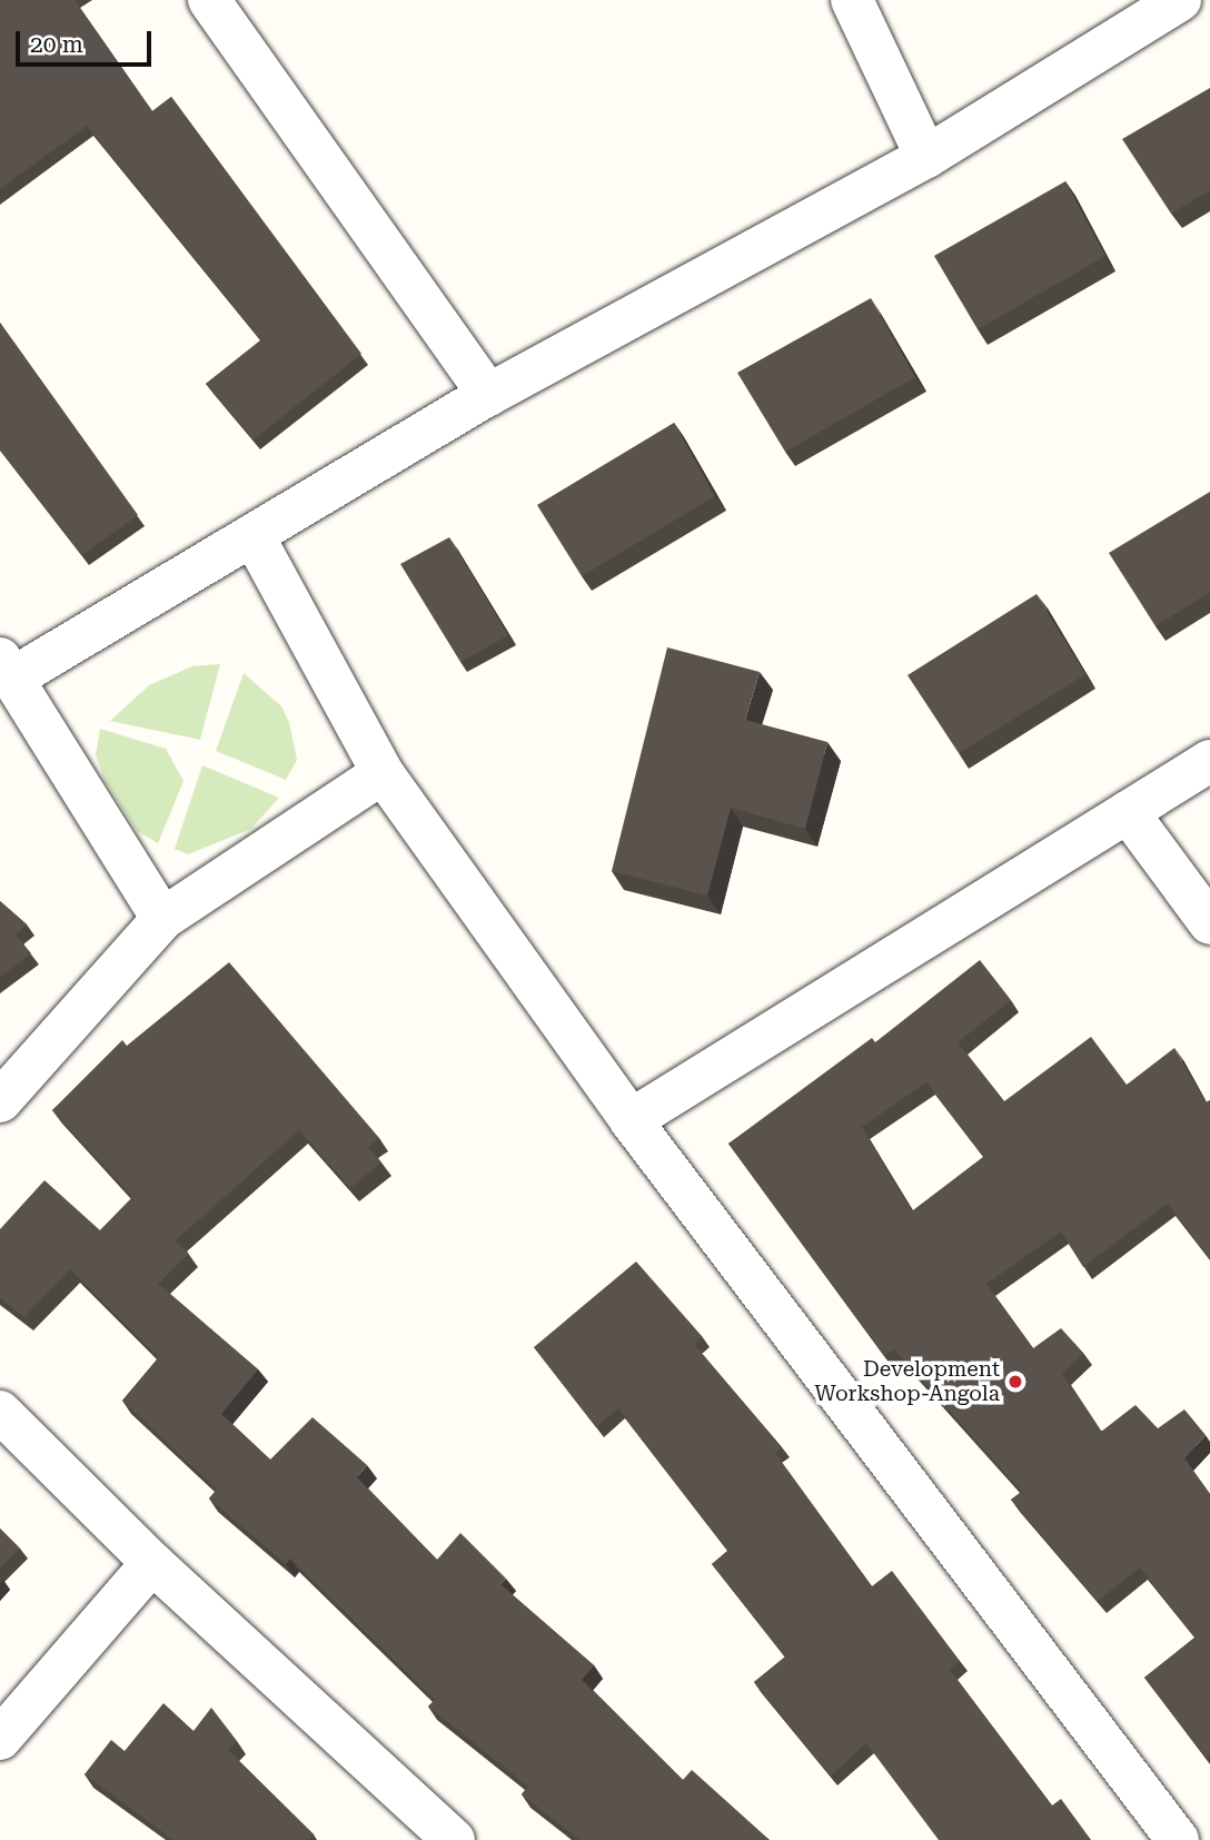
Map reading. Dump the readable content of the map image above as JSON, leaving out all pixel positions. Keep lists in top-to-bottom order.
{
  "places": ["Development Workshop-Angola"],
  "scale_bar": "20 m"
}
